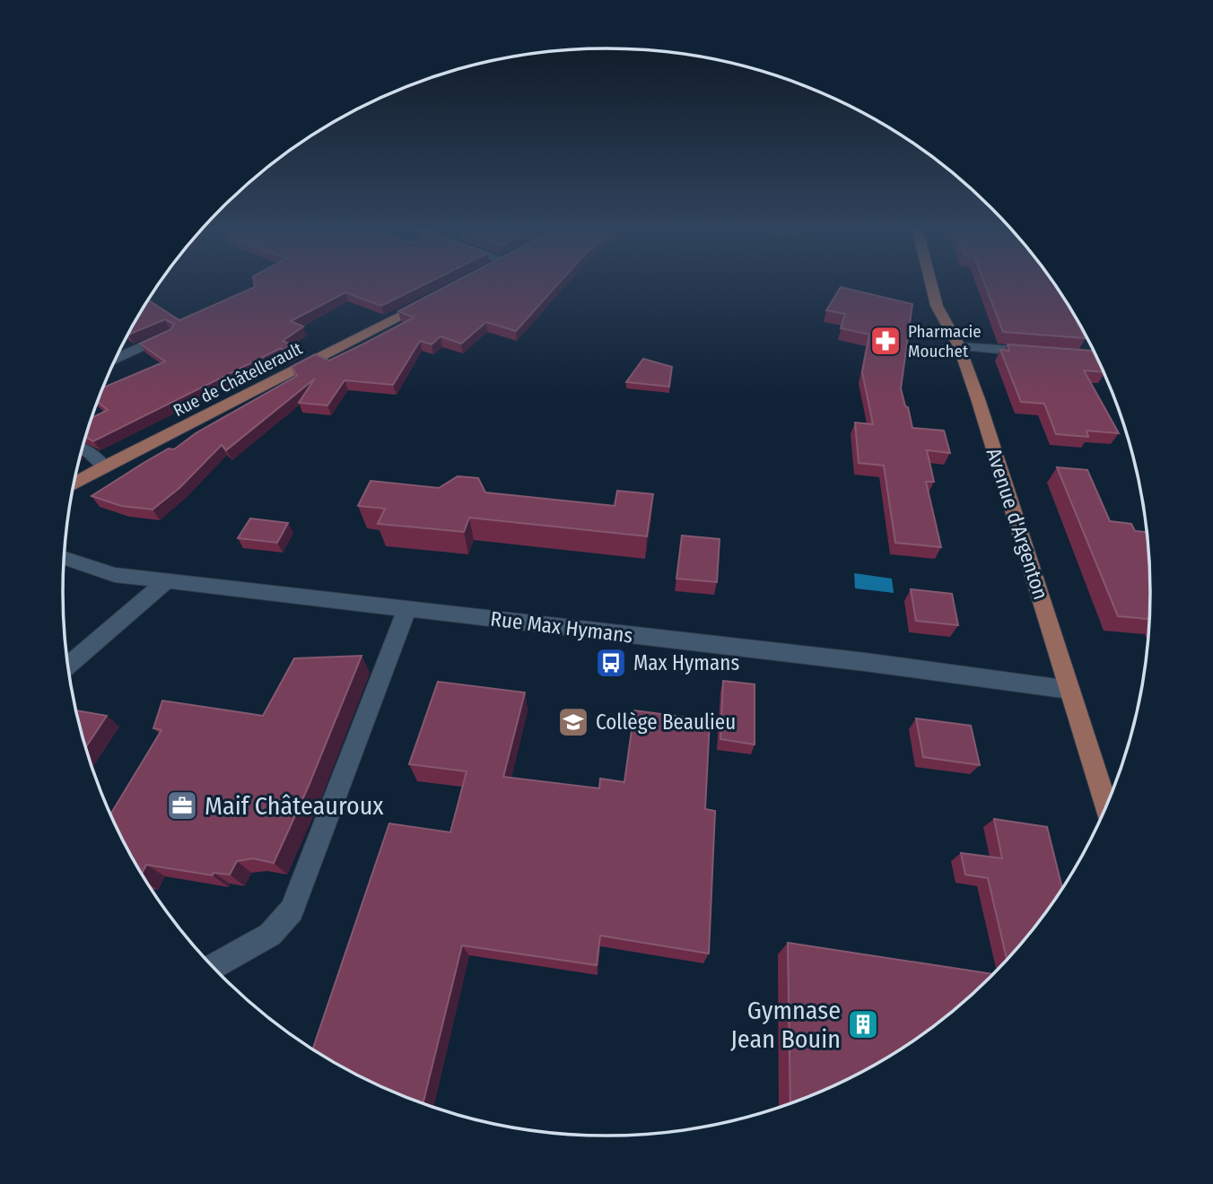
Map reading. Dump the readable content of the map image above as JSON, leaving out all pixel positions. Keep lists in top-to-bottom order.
{
  "streets": {
    "main road": ["Rue de Châtellerault", "Avenue d'Argenton"],
    "street": ["Rue Max Hymans"]
  },
  "crossings": [
    ["Avenue d'Argenton", "Rue Max Hymans"]
  ],
  "places": {
    "pharmacy": ["Pharmacie Mouchet"],
    "bus stop": ["Max Hymans"],
    "school or university": ["Collège Beaulieu"],
    "office": ["Maif Châteauroux"],
    "building": ["Gymnase Jean Bouin"]
  }
}
